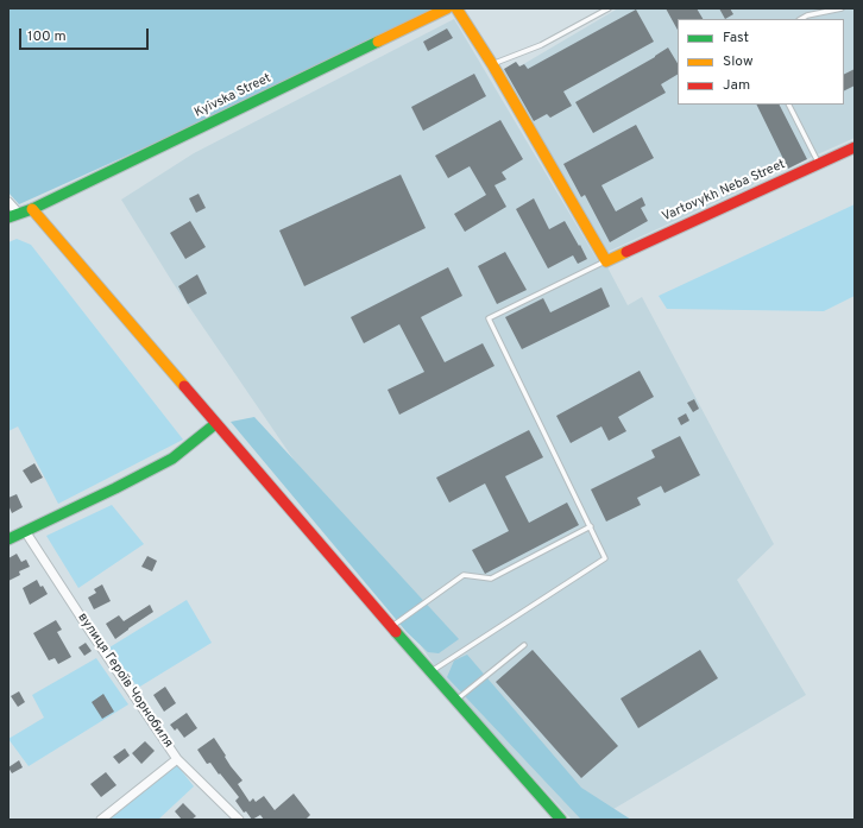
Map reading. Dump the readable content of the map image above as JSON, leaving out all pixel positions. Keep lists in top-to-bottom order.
{
  "streets": {
    "street": ["Kyivska Street", "Vartovykh Neba Street", "вулиця Героїв Чорнобиля"]
  },
  "legend": ["Fast", "Slow", "Jam"],
  "scale_bar": "100 m"
}
